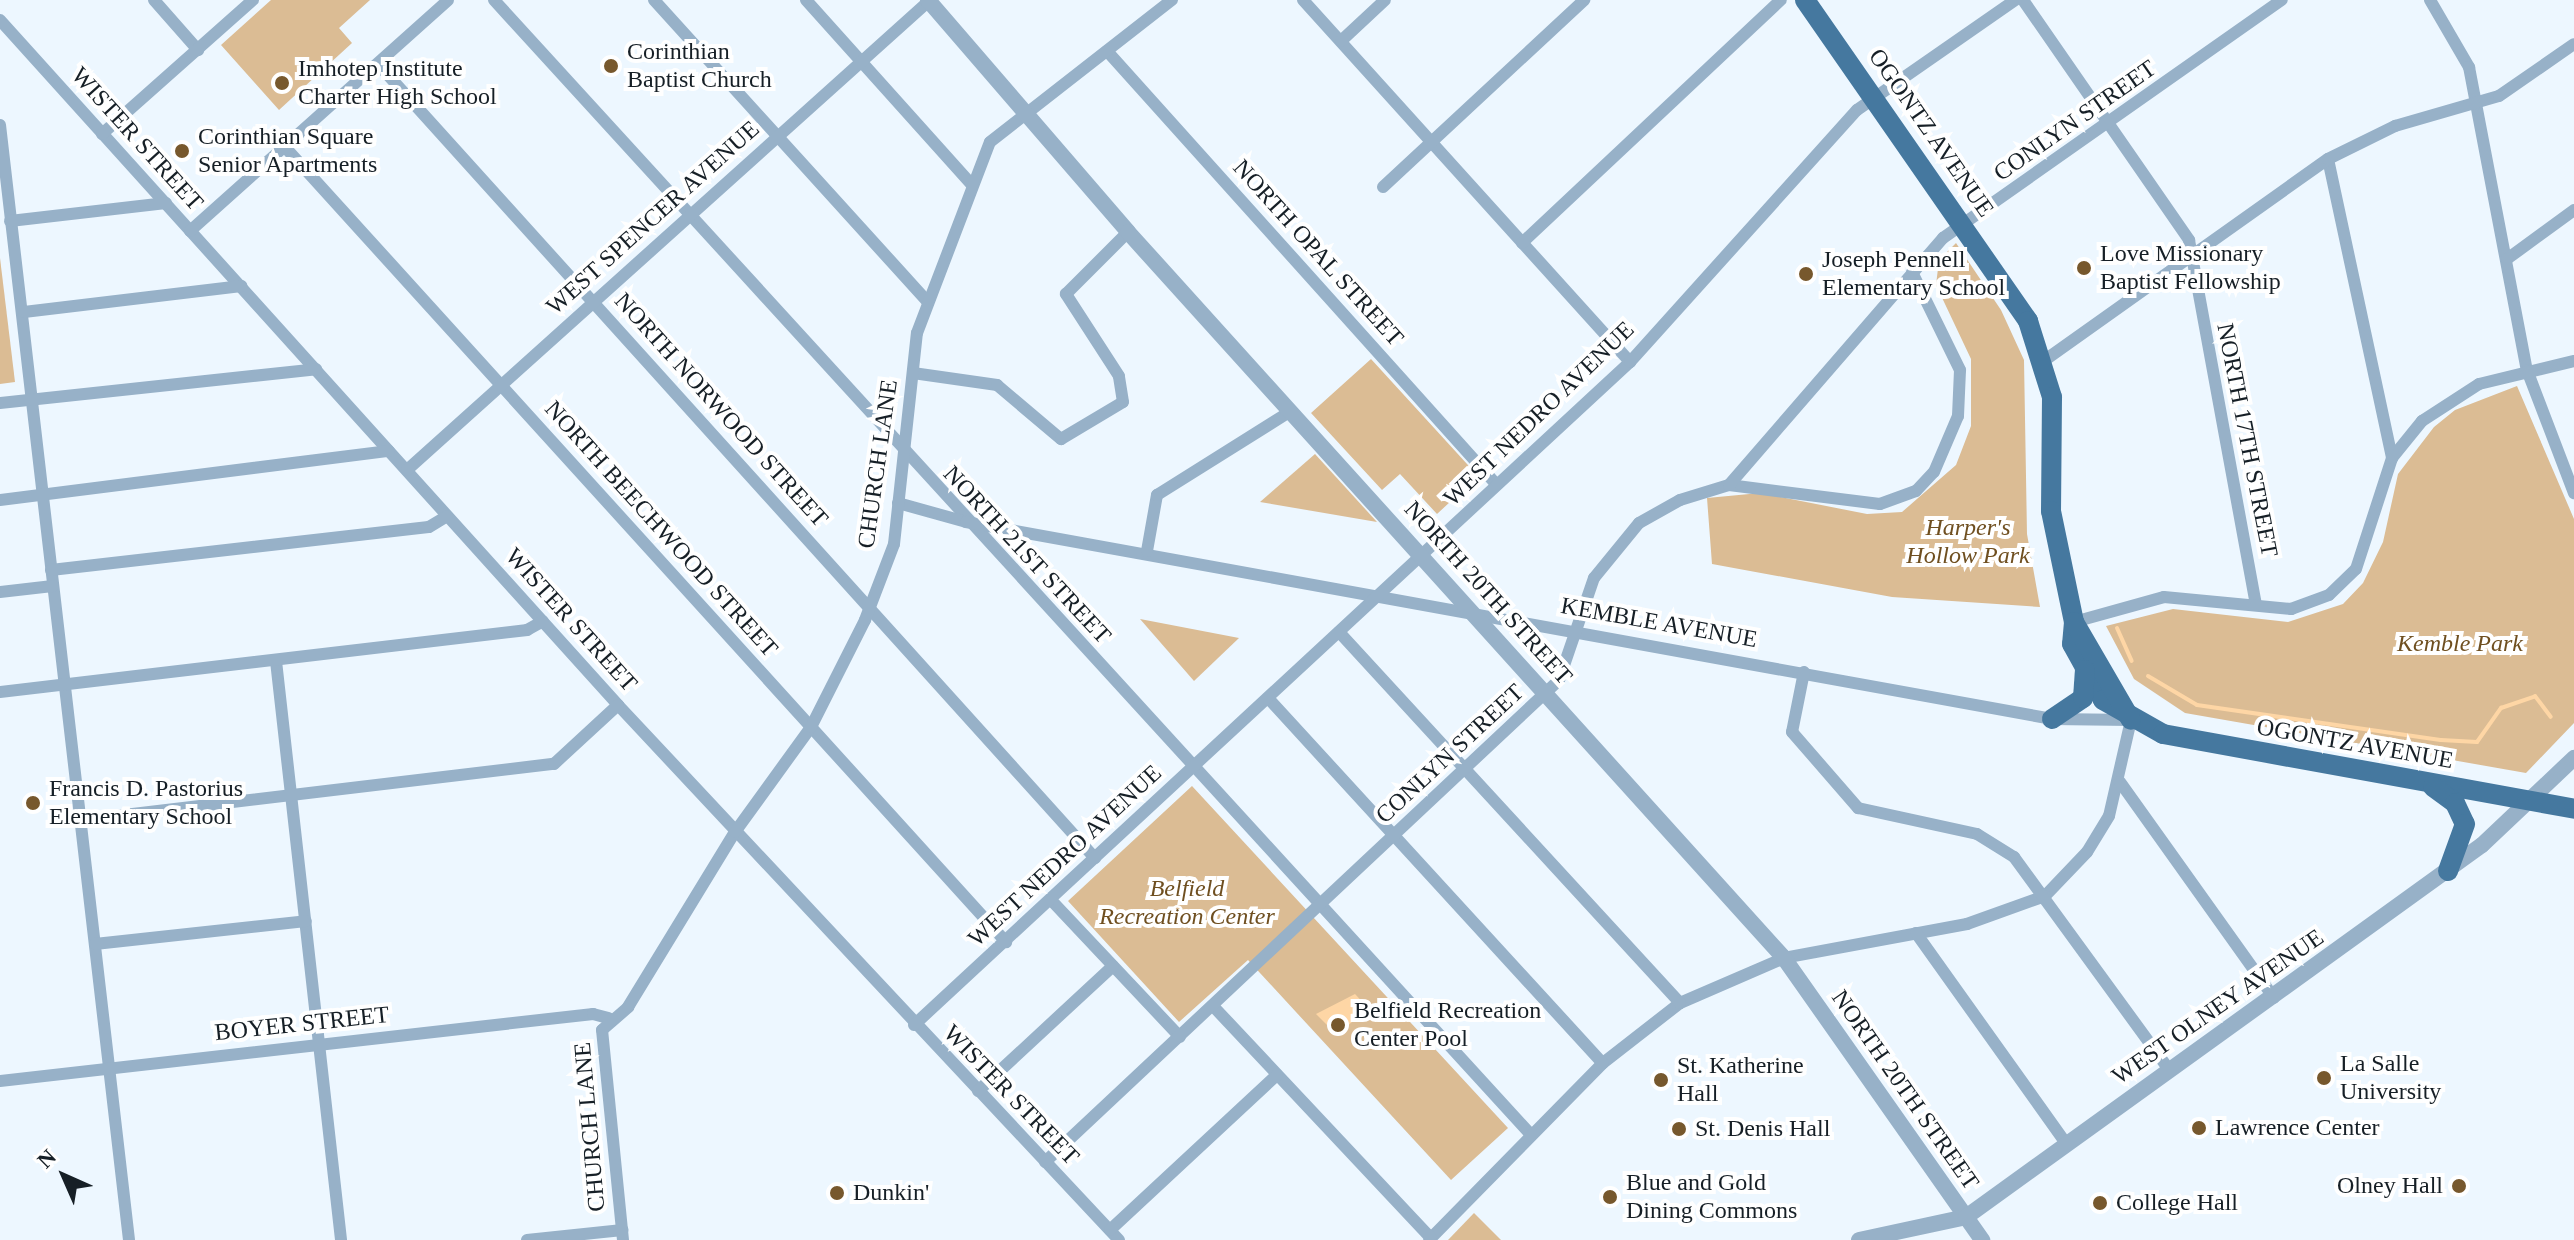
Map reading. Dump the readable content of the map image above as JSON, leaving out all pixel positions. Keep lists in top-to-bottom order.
{
  "streets": {
    "main road": ["OGONTZ AVENUE"],
    "street": [
      "CONLYN STREET",
      "WISTER STREET",
      "WEST SPENCER AVENUE",
      "NORTH OPAL STREET",
      "NORTH NORWOOD STREET",
      "WEST NEDRO AVENUE",
      "NORTH 17TH STREET",
      "CHURCH LANE",
      "NORTH BEECHWOOD STREET",
      "NORTH 21ST STREET",
      "NORTH 20TH STREET",
      "KEMBLE AVENUE",
      "WEST OLNEY AVENUE",
      "BOYER STREET"
    ]
  },
  "crossings": [
    ["CONLYN STREET", "OGONTZ AVENUE"],
    ["CONLYN STREET", "WISTER STREET"],
    ["CONLYN STREET", "NORTH 17TH STREET"],
    ["CONLYN STREET", "NORTH 21ST STREET"],
    ["CONLYN STREET", "NORTH 20TH STREET"],
    ["CONLYN STREET", "KEMBLE AVENUE"],
    ["OGONTZ AVENUE", "WEST NEDRO AVENUE"],
    ["OGONTZ AVENUE", "KEMBLE AVENUE"],
    ["OGONTZ AVENUE", "WEST OLNEY AVENUE"],
    ["WISTER STREET", "WEST SPENCER AVENUE"],
    ["WISTER STREET", "WEST NEDRO AVENUE"],
    ["WISTER STREET", "CHURCH LANE"],
    ["WEST SPENCER AVENUE", "NORTH NORWOOD STREET"],
    ["WEST SPENCER AVENUE", "NORTH BEECHWOOD STREET"],
    ["WEST SPENCER AVENUE", "NORTH 21ST STREET"],
    ["WEST SPENCER AVENUE", "NORTH 20TH STREET"],
    ["NORTH OPAL STREET", "WEST NEDRO AVENUE"],
    ["NORTH OPAL STREET", "CHURCH LANE"],
    ["NORTH NORWOOD STREET", "WEST NEDRO AVENUE"],
    ["NORTH NORWOOD STREET", "CHURCH LANE"],
    ["WEST NEDRO AVENUE", "NORTH BEECHWOOD STREET"],
    ["WEST NEDRO AVENUE", "NORTH 21ST STREET"],
    ["WEST NEDRO AVENUE", "NORTH 20TH STREET"],
    ["WEST NEDRO AVENUE", "KEMBLE AVENUE"],
    ["CHURCH LANE", "NORTH BEECHWOOD STREET"],
    ["CHURCH LANE", "NORTH 21ST STREET"],
    ["CHURCH LANE", "NORTH 20TH STREET"],
    ["CHURCH LANE", "KEMBLE AVENUE"],
    ["CHURCH LANE", "BOYER STREET"],
    ["NORTH 21ST STREET", "KEMBLE AVENUE"],
    ["NORTH 20TH STREET", "KEMBLE AVENUE"],
    ["NORTH 20TH STREET", "WEST OLNEY AVENUE"]
  ],
  "parks": ["Harper's Hollow Park", "Kemble Park", "Belfield Recreation Center"],
  "places": [
    "Corinthian Baptist Church",
    "Imhotep Institute Charter High School",
    "Corinthian Square Senior Apartments",
    "Love Missionary Baptist Fellowship",
    "Joseph Pennell Elementary School",
    "Francis D. Pastorius Elementary School",
    "Belfield Recreation Center Pool",
    "La Salle University",
    "St. Katherine Hall",
    "Lawrence Center",
    "St. Denis Hall",
    "Olney Hall",
    "Dunkin'",
    "Blue and Gold Dining Commons",
    "College Hall"
  ],
  "north": "top left"
}
